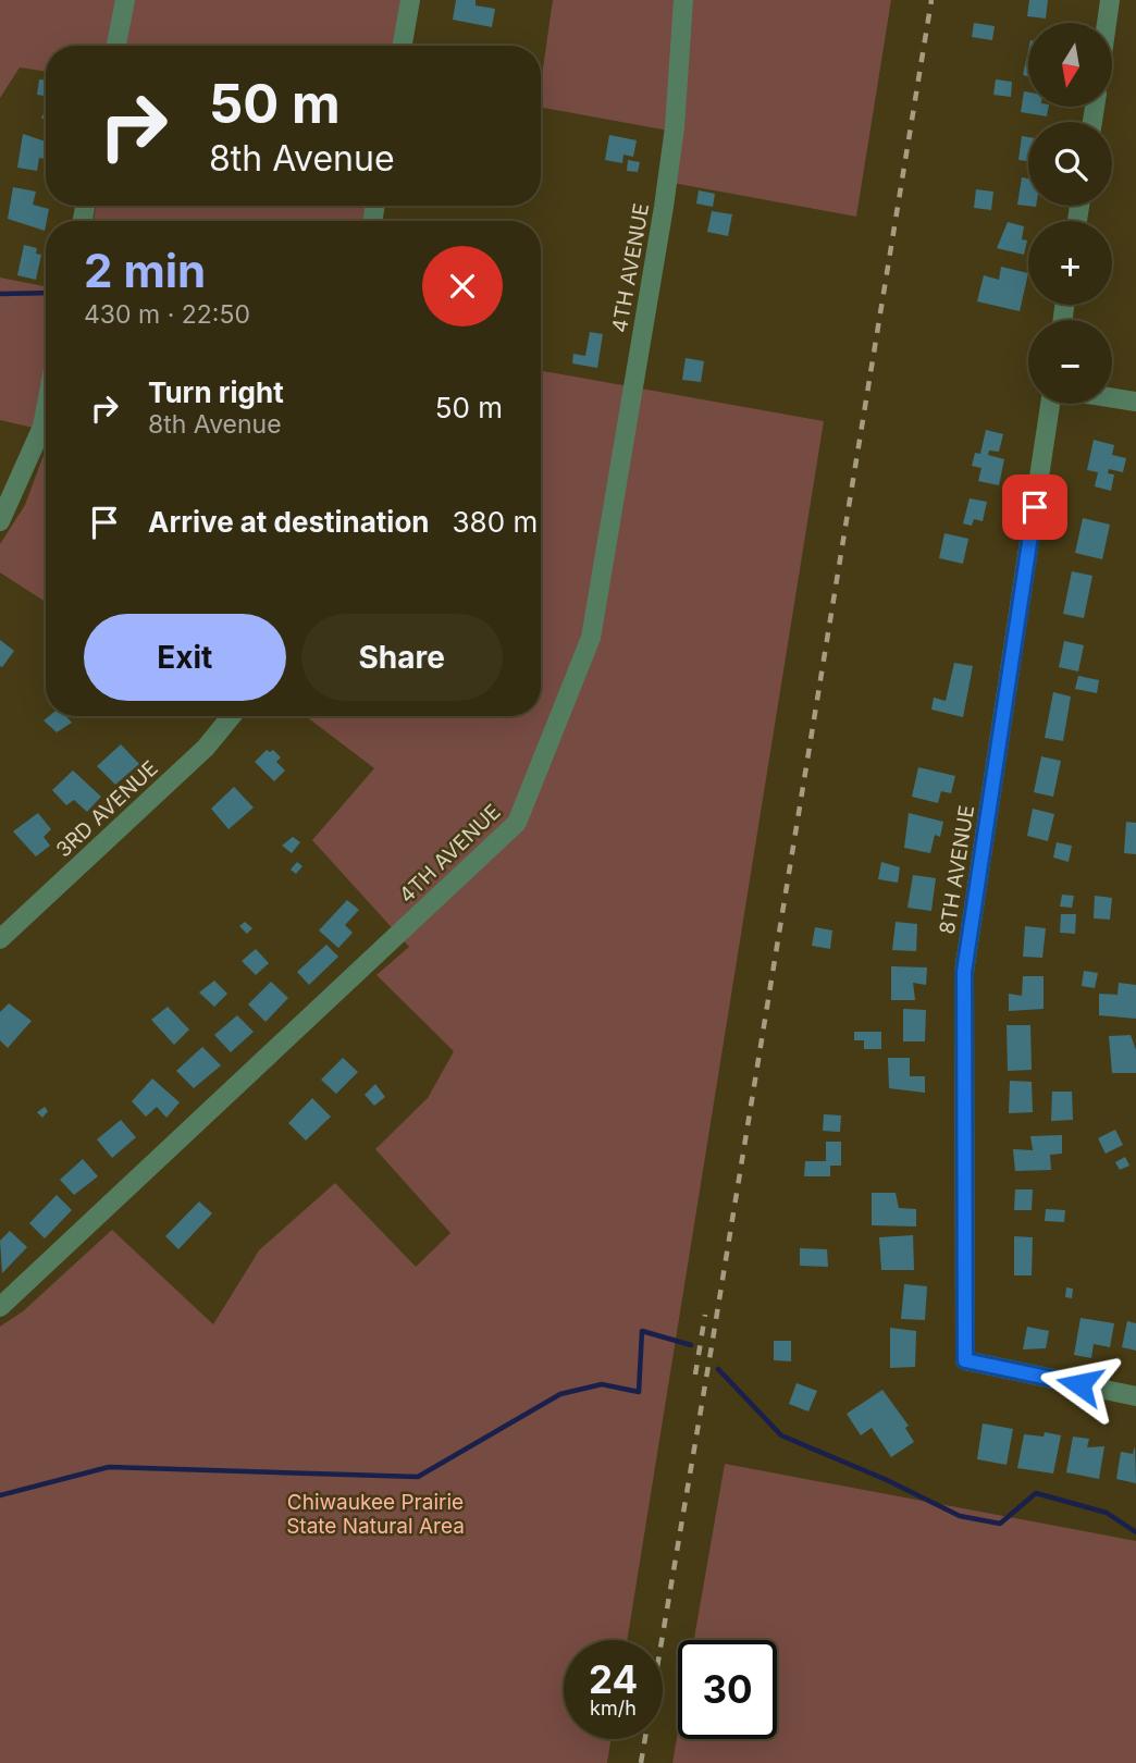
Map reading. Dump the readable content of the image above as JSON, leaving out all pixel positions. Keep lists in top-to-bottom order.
{
  "streets": {
    "street": ["4TH AVENUE", "3RD AVENUE", "8TH AVENUE"]
  },
  "parks": ["Chiwaukee Prairie State Natural Area"],
  "north": "bottom",
  "page": {
    "map_buttons": ["+", "−"],
    "turn": ["50 m", "8th Avenue"],
    "heading": ["2 min", "430 m · 22:50"],
    "list": [
      {
        "name": "Turn right",
        "note": "8th Avenue",
        "value": "50 m"
      },
      {
        "name": "Arrive at destination",
        "value": "380 m"
      }
    ],
    "buttons": ["Exit", "Share"],
    "speed": "24 km/h",
    "limit": "30"
  }
}
